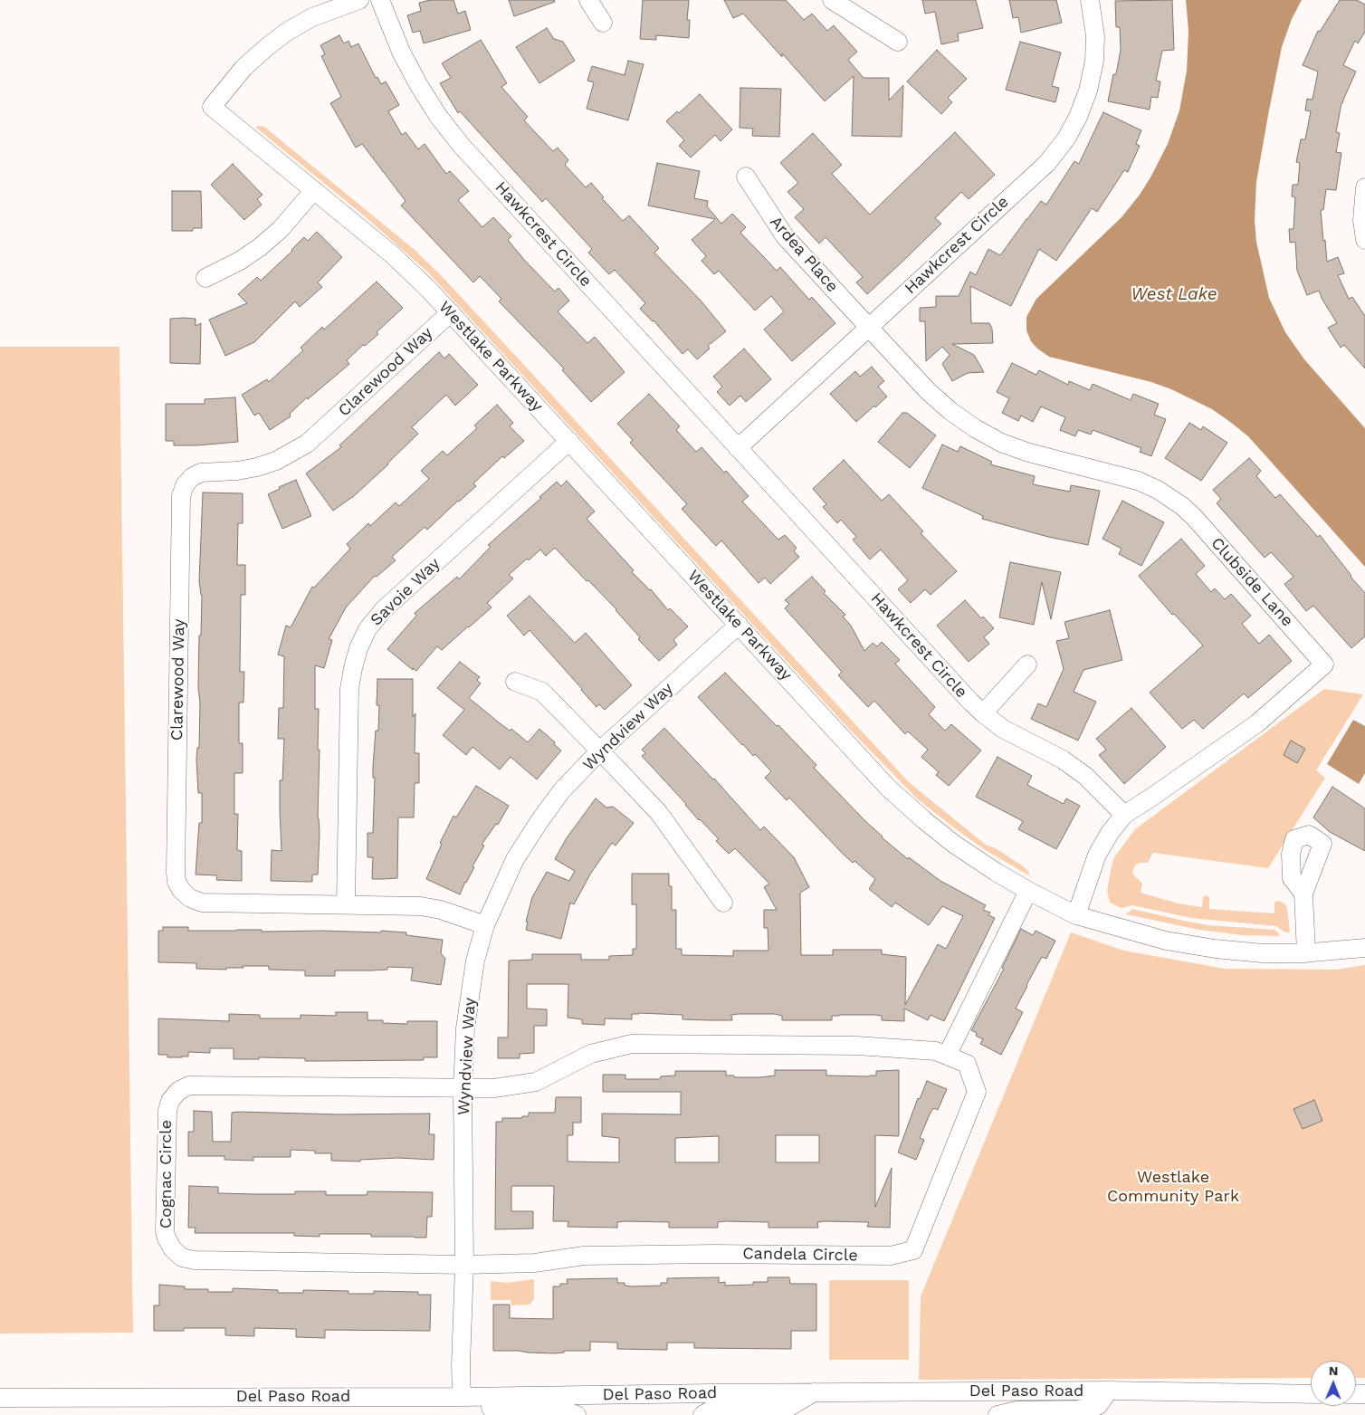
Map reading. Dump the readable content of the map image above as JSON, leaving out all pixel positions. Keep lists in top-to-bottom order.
{
  "streets": {
    "street": [
      "Hawkcrest Circle",
      "Ardea Place",
      "Westlake Parkway",
      "Clarewood Way",
      "Clubside Lane",
      "Savoie Way",
      "Wyndview Way",
      "Cognac Circle",
      "Candela Circle",
      "Del Paso Road"
    ]
  },
  "crossings": [
    ["Hawkcrest Circle", "Ardea Place"],
    ["Hawkcrest Circle", "Clubside Lane"],
    ["Ardea Place", "Clubside Lane"],
    ["Westlake Parkway", "Clarewood Way"],
    ["Westlake Parkway", "Clubside Lane"],
    ["Westlake Parkway", "Savoie Way"],
    ["Westlake Parkway", "Wyndview Way"],
    ["Clarewood Way", "Savoie Way"],
    ["Clarewood Way", "Wyndview Way"],
    ["Wyndview Way", "Cognac Circle"],
    ["Wyndview Way", "Candela Circle"],
    ["Wyndview Way", "Del Paso Road"],
    ["Cognac Circle", "Candela Circle"]
  ],
  "water": ["West Lake"],
  "parks": ["Westlake Community Park"],
  "north": "top"
}
